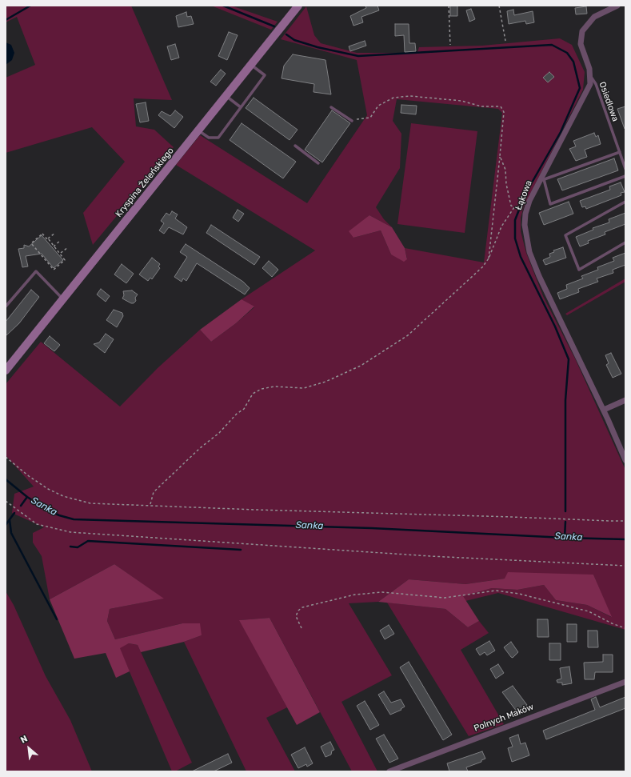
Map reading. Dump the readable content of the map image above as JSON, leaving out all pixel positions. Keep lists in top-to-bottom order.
{
  "streets": {
    "main road": ["Kryspina Żeleńskiego"],
    "street": ["Łąkowa", "Polnych Maków"],
    "lane": ["Osiedlowa"]
  },
  "crossings": [
    ["Osiedlowa", "Łąkowa"]
  ],
  "water": ["Sanka"],
  "north": "top left"
}
